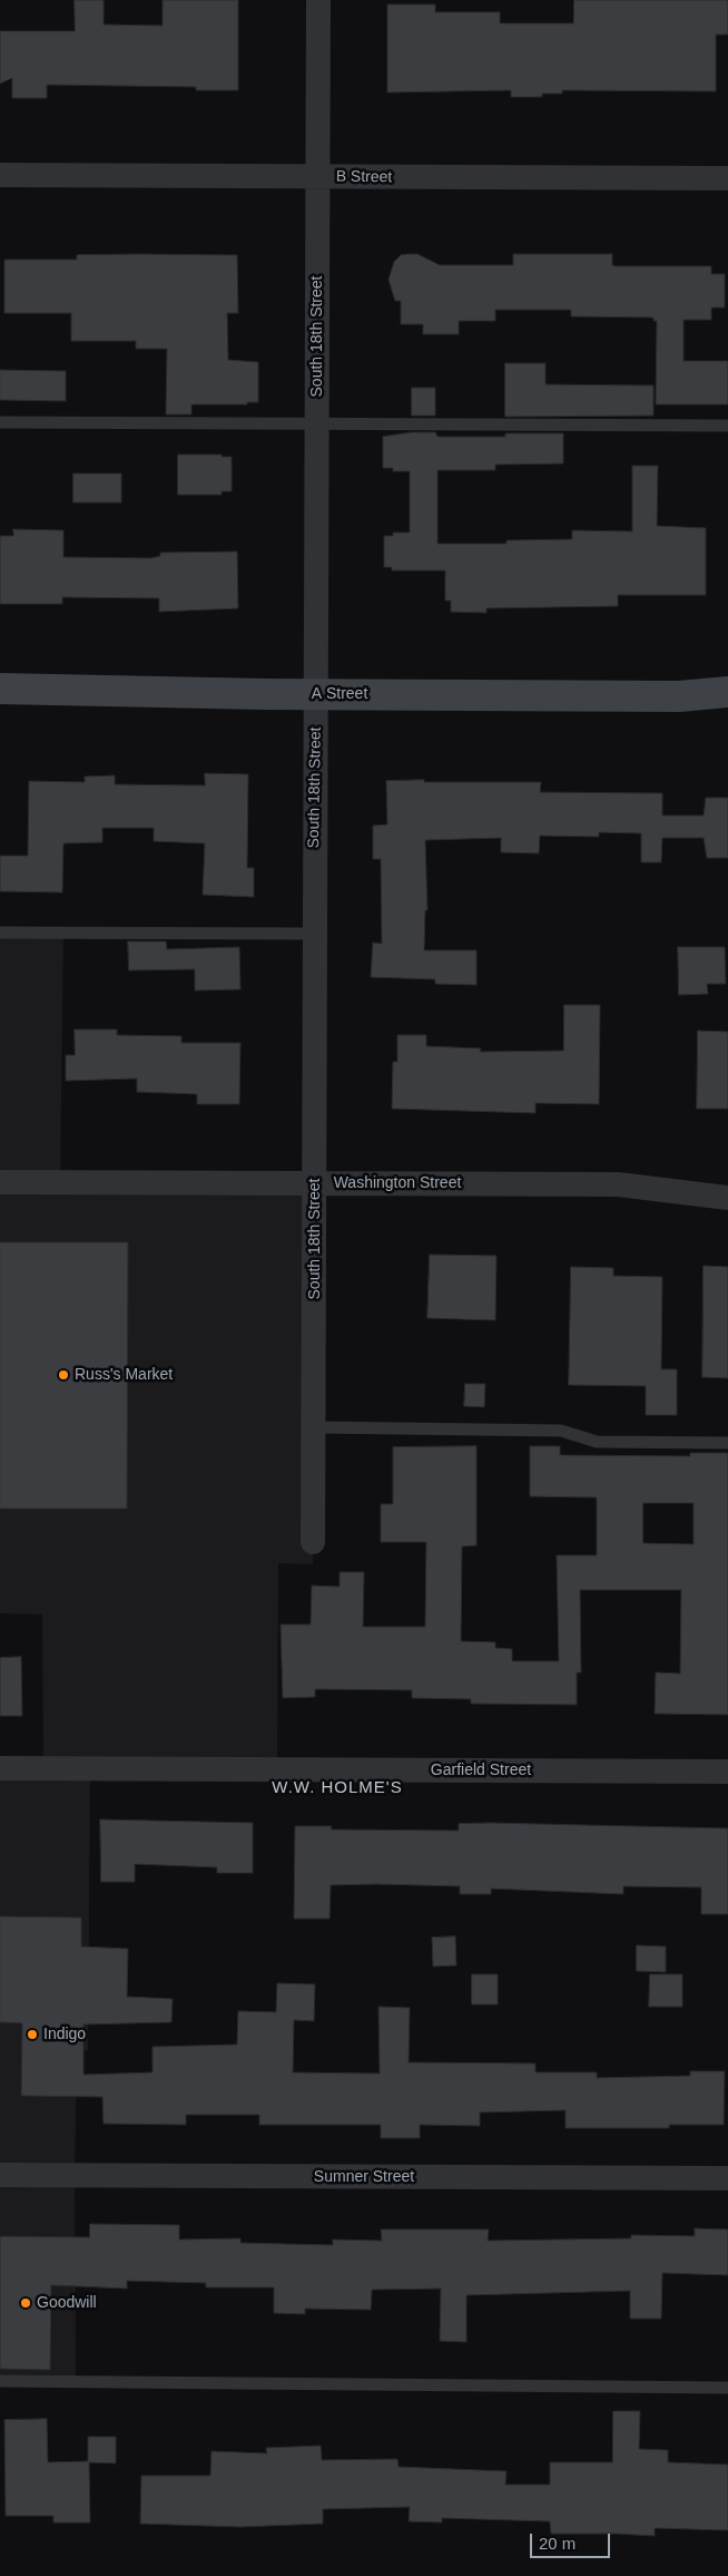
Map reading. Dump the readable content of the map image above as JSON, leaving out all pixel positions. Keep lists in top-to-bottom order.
{
  "streets": {
    "main road": ["A Street"],
    "street": [
      "B Street",
      "South 18th Street",
      "Washington Street",
      "Garfield Street",
      "Sumner Street"
    ]
  },
  "crossings": [
    ["B Street", "South 18th Street"],
    ["South 18th Street", "A Street"],
    ["South 18th Street", "Washington Street"]
  ],
  "districts": ["W.W. HOLME'S"],
  "places": ["Russ's Market", "Indigo", "Goodwill"],
  "scale_bar": "20 m"
}
